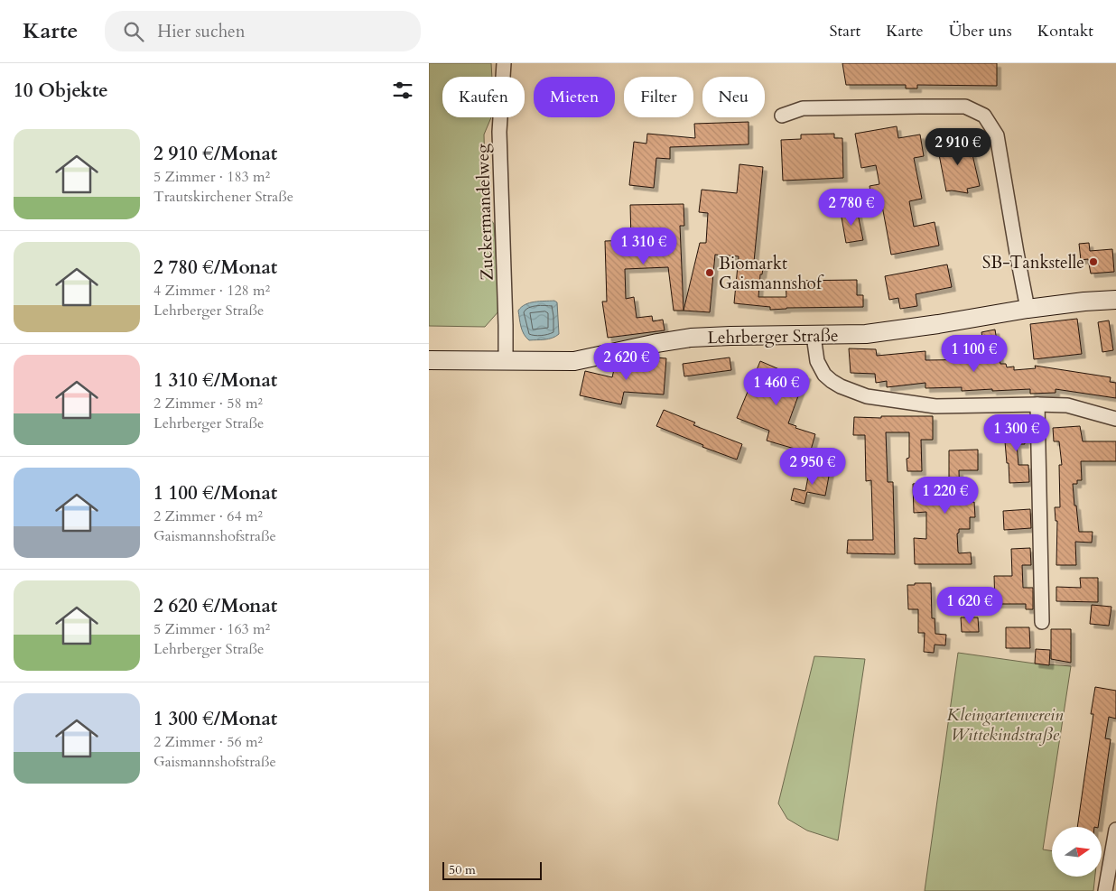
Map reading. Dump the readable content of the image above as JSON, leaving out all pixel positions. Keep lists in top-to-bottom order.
{
  "streets": {
    "street": ["Zuckermandelweg", "Lehrberger Straße"]
  },
  "crossings": [
    ["Zuckermandelweg", "Lehrberger Straße"]
  ],
  "parks": ["Kleingartenverein Wittekindstraße"],
  "places": ["SB-Tankstelle", "Biomarkt Gaismannshof"],
  "scale_bar": "50 m",
  "north": "right",
  "page": {
    "header": "Karte",
    "search": "Hier suchen",
    "nav": [
      "Start",
      "Karte",
      "Über uns",
      "Kontakt"
    ],
    "heading": "10 Objekte",
    "chip": [
      "Kaufen",
      "Mieten",
      "Filter",
      "Neu"
    ],
    "list": [
      {
        "name": "2 910 €/Monat",
        "note": "5 Zimmer · 183 m² · Trautskirchener Straße"
      },
      {
        "name": "2 780 €/Monat",
        "note": "4 Zimmer · 128 m² · Lehrberger Straße"
      },
      {
        "name": "1 310 €/Monat",
        "note": "2 Zimmer · 58 m² · Lehrberger Straße"
      },
      {
        "name": "1 100 €/Monat",
        "note": "2 Zimmer · 64 m² · Gaismannshofstraße"
      },
      {
        "name": "2 620 €/Monat",
        "note": "5 Zimmer · 163 m² · Lehrberger Straße"
      },
      {
        "name": "1 300 €/Monat",
        "note": "2 Zimmer · 56 m² · Gaismannshofstraße"
      }
    ],
    "price": [
      "2 910 €",
      "2 780 €",
      "1 310 €",
      "1 100 €",
      "2 620 €",
      "1 460 €",
      "1 300 €",
      "2 950 €",
      "1 220 €",
      "1 620 €"
    ],
    "scale": "50 m"
  }
}
